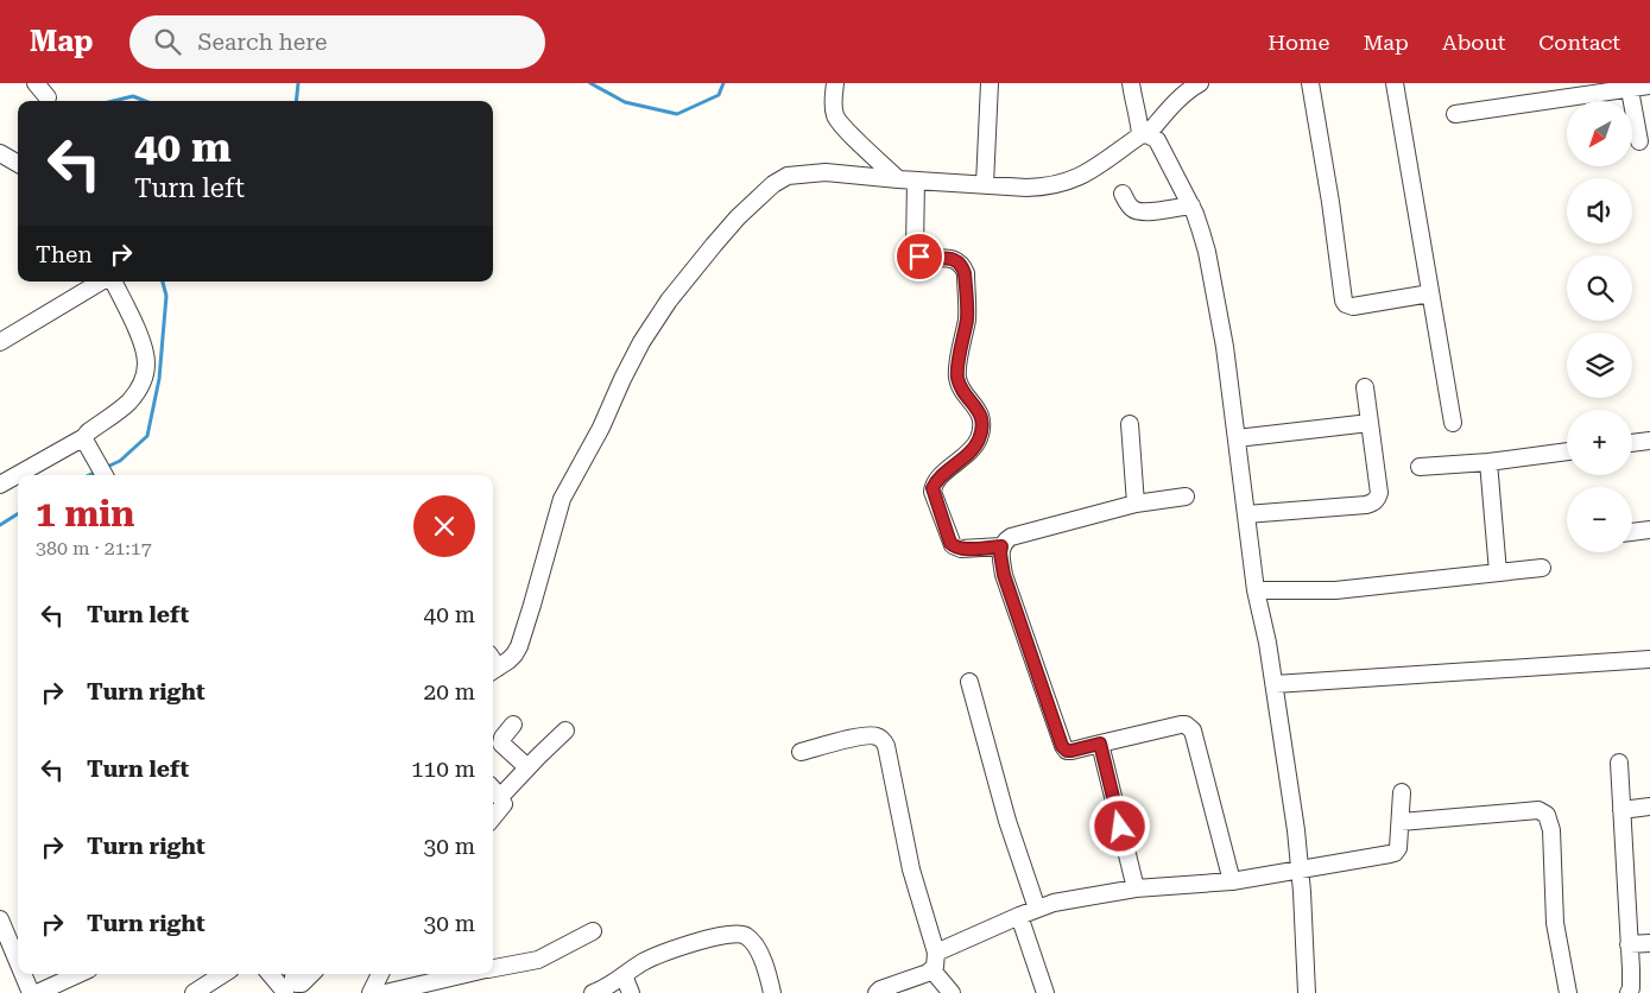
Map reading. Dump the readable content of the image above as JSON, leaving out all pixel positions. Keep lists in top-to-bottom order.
{
  "north": "bottom left",
  "page": {
    "header": "Map",
    "search": "Search here",
    "nav": [
      "Home",
      "Map",
      "About",
      "Contact"
    ],
    "map_buttons": ["+", "−"],
    "turn": ["40 m", "Turn left"],
    "then": "Then",
    "heading": ["1 min", "380 m · 21:17"],
    "list": [
      {
        "name": "Turn left",
        "value": "40 m"
      },
      {
        "name": "Turn right",
        "value": "20 m"
      },
      {
        "name": "Turn left",
        "value": "110 m"
      },
      {
        "name": "Turn right",
        "value": "30 m"
      },
      {
        "name": "Turn right",
        "value": "30 m"
      }
    ]
  }
}
